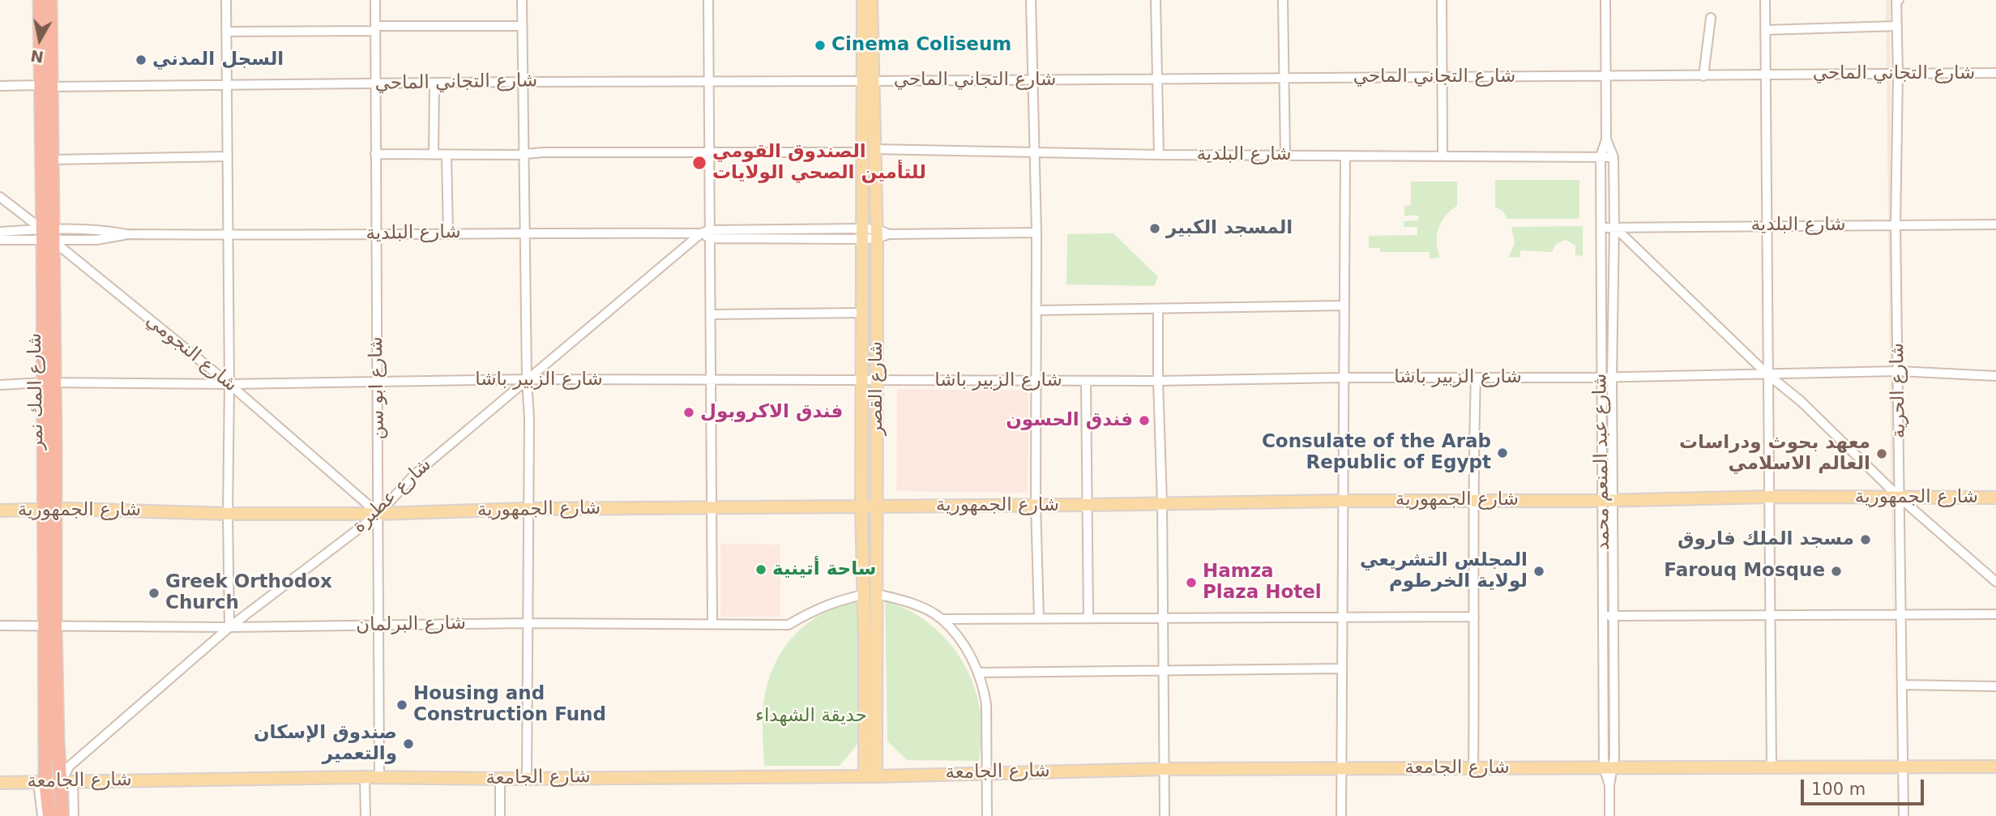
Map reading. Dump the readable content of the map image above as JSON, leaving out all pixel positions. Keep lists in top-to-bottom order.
{
  "streets": {
    "highway": ["شارع المك نمر"],
    "main road": ["شارع القصر", "شارع الجمهورية", "شارع الجامعة"],
    "street": [
      "شارع التجاني الماحي",
      "شارع البلدية",
      "شارع النجومي",
      "شارع الزبير باشا",
      "شارع ابو سن",
      "شارع الحرية",
      "شارع عبد المنعم محمد",
      "شارع عطبرة",
      "شارع البرلمان"
    ]
  },
  "crossings": [
    ["شارع التجاني الماحي", "شارع ابو سن"],
    ["شارع التجاني الماحي", "شارع القصر"],
    ["شارع التجاني الماحي", "شارع الحرية"],
    ["شارع التجاني الماحي", "شارع المك نمر"],
    ["شارع التجاني الماحي", "شارع عبد المنعم محمد"],
    ["شارع البلدية", "شارع النجومي"],
    ["شارع البلدية", "شارع ابو سن"],
    ["شارع البلدية", "شارع القصر"],
    ["شارع البلدية", "شارع الحرية"],
    ["شارع البلدية", "شارع المك نمر"],
    ["شارع البلدية", "شارع عبد المنعم محمد"],
    ["شارع البلدية", "شارع عطبرة"],
    ["شارع النجومي", "شارع الزبير باشا"],
    ["شارع النجومي", "شارع ابو سن"],
    ["شارع النجومي", "شارع المك نمر"],
    ["شارع النجومي", "شارع عطبرة"],
    ["شارع النجومي", "شارع الجمهورية"],
    ["شارع الزبير باشا", "شارع ابو سن"],
    ["شارع الزبير باشا", "شارع القصر"],
    ["شارع الزبير باشا", "شارع الحرية"],
    ["شارع الزبير باشا", "شارع المك نمر"],
    ["شارع الزبير باشا", "شارع عبد المنعم محمد"],
    ["شارع الزبير باشا", "شارع عطبرة"],
    ["شارع ابو سن", "شارع عطبرة"],
    ["شارع ابو سن", "شارع الجمهورية"],
    ["شارع ابو سن", "شارع البرلمان"],
    ["شارع ابو سن", "شارع الجامعة"],
    ["شارع القصر", "شارع الجمهورية"],
    ["شارع القصر", "شارع البرلمان"],
    ["شارع القصر", "شارع الجامعة"],
    ["شارع الحرية", "شارع الجمهورية"],
    ["شارع الحرية", "شارع الجامعة"],
    ["شارع المك نمر", "شارع عطبرة"],
    ["شارع المك نمر", "شارع الجمهورية"],
    ["شارع المك نمر", "شارع البرلمان"],
    ["شارع المك نمر", "شارع الجامعة"],
    ["شارع عبد المنعم محمد", "شارع الجمهورية"],
    ["شارع عبد المنعم محمد", "شارع الجامعة"],
    ["شارع عطبرة", "شارع الجمهورية"],
    ["شارع عطبرة", "شارع البرلمان"],
    ["شارع عطبرة", "شارع الجامعة"]
  ],
  "parks": ["حديقة الشهداء"],
  "places": [
    "Cinema Coliseum",
    "السجل المدني",
    "الصندوق القومي للتأمين الصحي الولايات",
    "المسجد الكبير",
    "فندق الاكروبول",
    "فندق الحسون",
    "Consulate of the Arab Republic of Egypt",
    "معهد بحوث ودراسات العالم الاسلامي",
    "مسجد الملك فاروق",
    "ساحة أتينية",
    "المجلس التشريعي لولاية الخرطوم",
    "Farouq Mosque",
    "Hamza Plaza Hotel",
    "Greek Orthodox Church",
    "Housing and Construction Fund",
    "صندوق الإسكان والتعمير"
  ],
  "scale_bar": "100 m",
  "north": "bottom"
}
